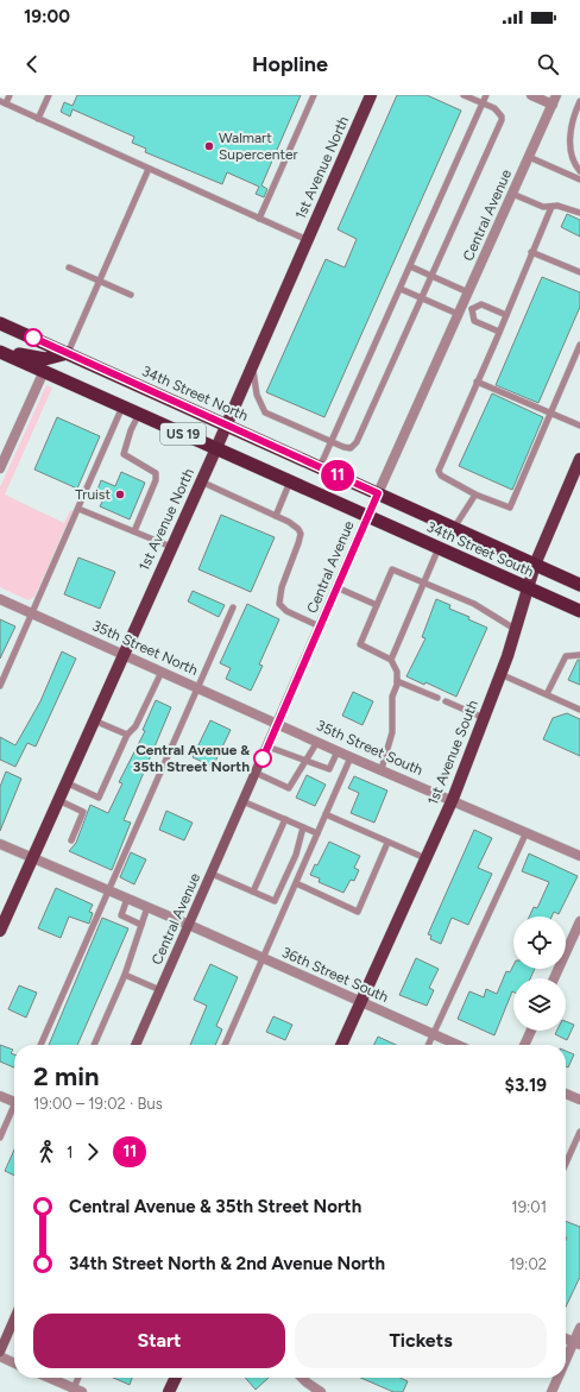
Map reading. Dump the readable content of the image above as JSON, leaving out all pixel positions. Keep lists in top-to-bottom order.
{
  "streets": {
    "highway": ["34th Street North", "US 19", "34th Street South"],
    "main road": ["1st Avenue North", "Central Avenue", "1st Avenue South"],
    "street": ["35th Street North", "35th Street South", "36th Street South"]
  },
  "crossings": [
    ["1st Avenue North", "34th Street North"],
    ["1st Avenue North", "US 19"],
    ["1st Avenue North", "35th Street North"],
    ["1st Avenue North", "36th Street South"],
    ["Central Avenue", "34th Street North"],
    ["Central Avenue", "US 19"],
    ["Central Avenue", "34th Street South"],
    ["Central Avenue", "35th Street North"],
    ["Central Avenue", "35th Street South"],
    ["Central Avenue", "36th Street South"],
    ["34th Street North", "34th Street South"],
    ["US 19", "34th Street South"],
    ["34th Street South", "1st Avenue South"],
    ["35th Street North", "35th Street South"],
    ["35th Street South", "1st Avenue South"],
    ["1st Avenue South", "36th Street South"]
  ],
  "places": ["Walmart Supercenter", "Truist", "Central Avenue & 35th Street North"],
  "lines": ["bus line 11"],
  "page": {
    "status": "19:00",
    "header": "Hopline",
    "on_map": "11",
    "heading": ["2 min", "19:00 – 19:02 · Bus", "$3.19"],
    "legs": ["1", "11"],
    "list": [
      {
        "name": "Central Avenue & 35th Street North",
        "value": "19:01"
      },
      {
        "name": "34th Street North & 2nd Avenue North",
        "value": "19:02"
      }
    ],
    "buttons": ["Start", "Tickets"]
  }
}
